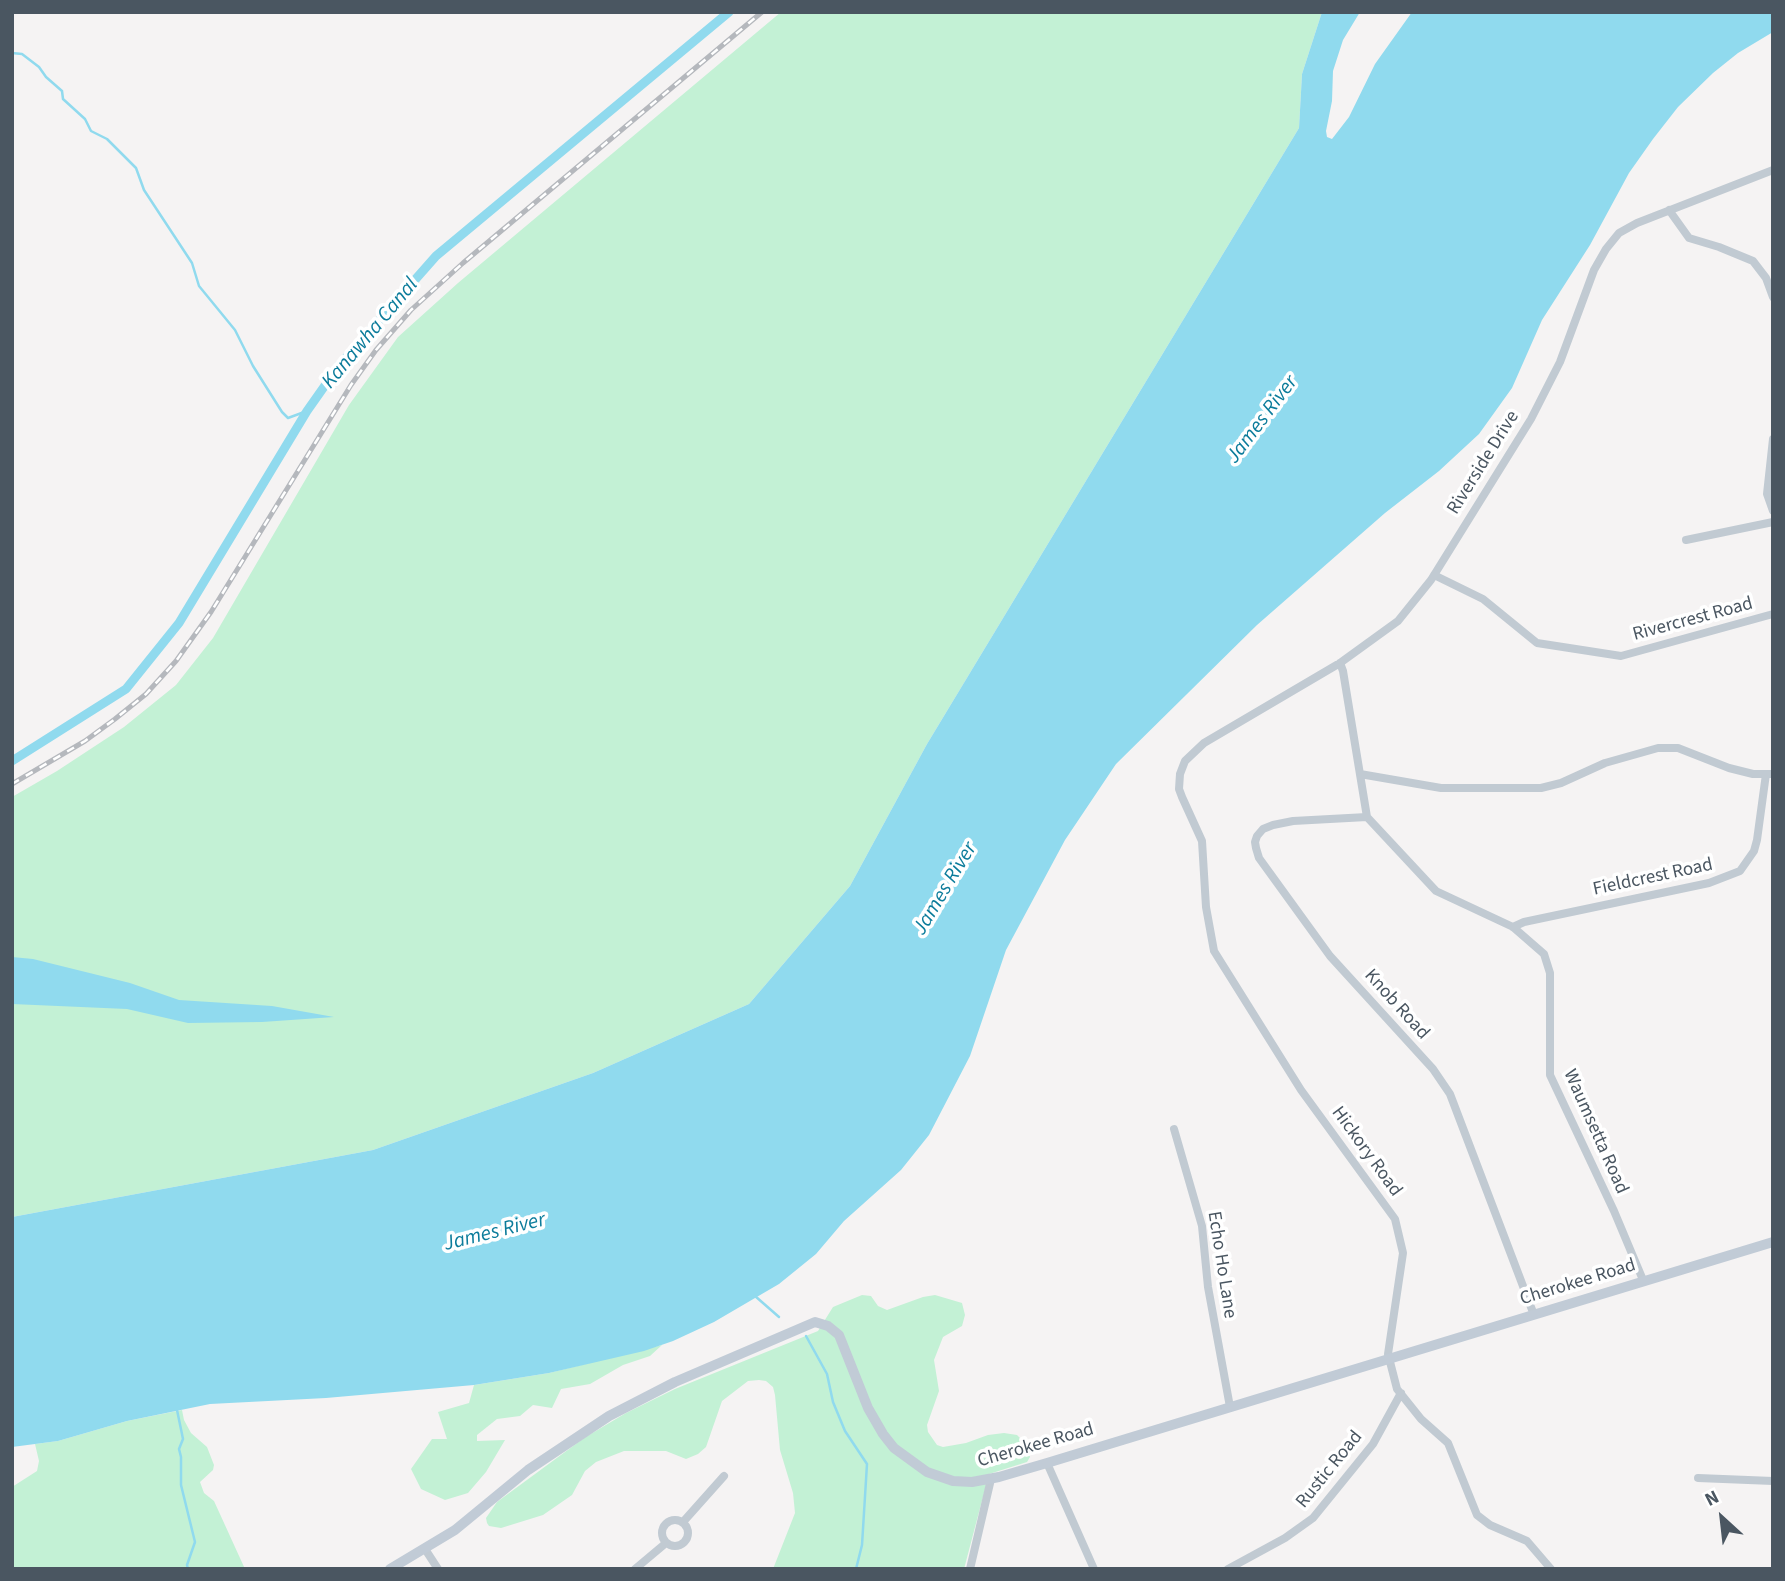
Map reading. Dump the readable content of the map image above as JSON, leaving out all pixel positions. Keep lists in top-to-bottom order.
{
  "streets": {
    "street": [
      "Riverside Drive",
      "Rivercrest Road",
      "Fieldcrest Road",
      "Knob Road",
      "Waumsetta Road",
      "Hickory Road",
      "Echo Ho Lane",
      "Cherokee Road",
      "Rustic Road"
    ]
  },
  "crossings": [
    ["Riverside Drive", "Rivercrest Road"],
    ["Riverside Drive", "Hickory Road"],
    ["Fieldcrest Road", "Waumsetta Road"],
    ["Knob Road", "Waumsetta Road"],
    ["Knob Road", "Cherokee Road"],
    ["Waumsetta Road", "Cherokee Road"],
    ["Hickory Road", "Cherokee Road"],
    ["Hickory Road", "Rustic Road"],
    ["Echo Ho Lane", "Cherokee Road"]
  ],
  "water": ["Kanawha Canal", "James River"],
  "north": "top left"
}
